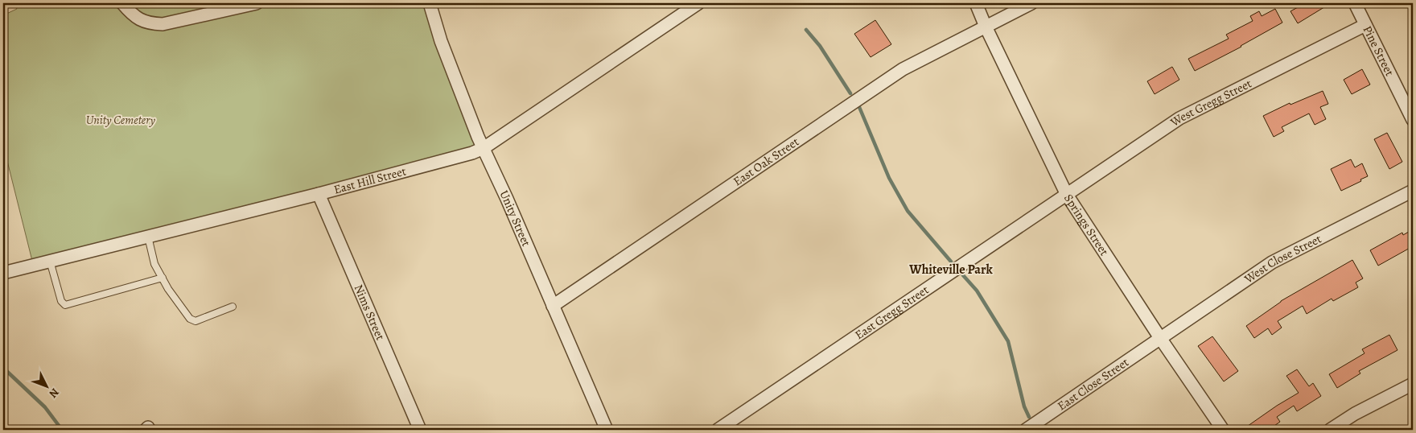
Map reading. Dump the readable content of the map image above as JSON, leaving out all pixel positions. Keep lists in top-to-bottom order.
{
  "streets": {
    "street": [
      "Pine Street",
      "West Gregg Street",
      "East Oak Street",
      "East Hill Street",
      "Unity Street",
      "Springs Street",
      "West Close Street",
      "Nims Street",
      "East Gregg Street",
      "East Close Street"
    ]
  },
  "crossings": [
    ["Pine Street", "West Gregg Street"],
    ["West Gregg Street", "Springs Street"],
    ["West Gregg Street", "East Gregg Street"],
    ["East Oak Street", "Unity Street"],
    ["East Oak Street", "Springs Street"],
    ["East Hill Street", "Unity Street"],
    ["East Hill Street", "Nims Street"],
    ["Springs Street", "West Close Street"],
    ["Springs Street", "East Gregg Street"],
    ["Springs Street", "East Close Street"],
    ["West Close Street", "East Close Street"]
  ],
  "districts": ["Whiteville Park"],
  "parks": ["Unity Cemetery"],
  "north": "bottom right"
}
